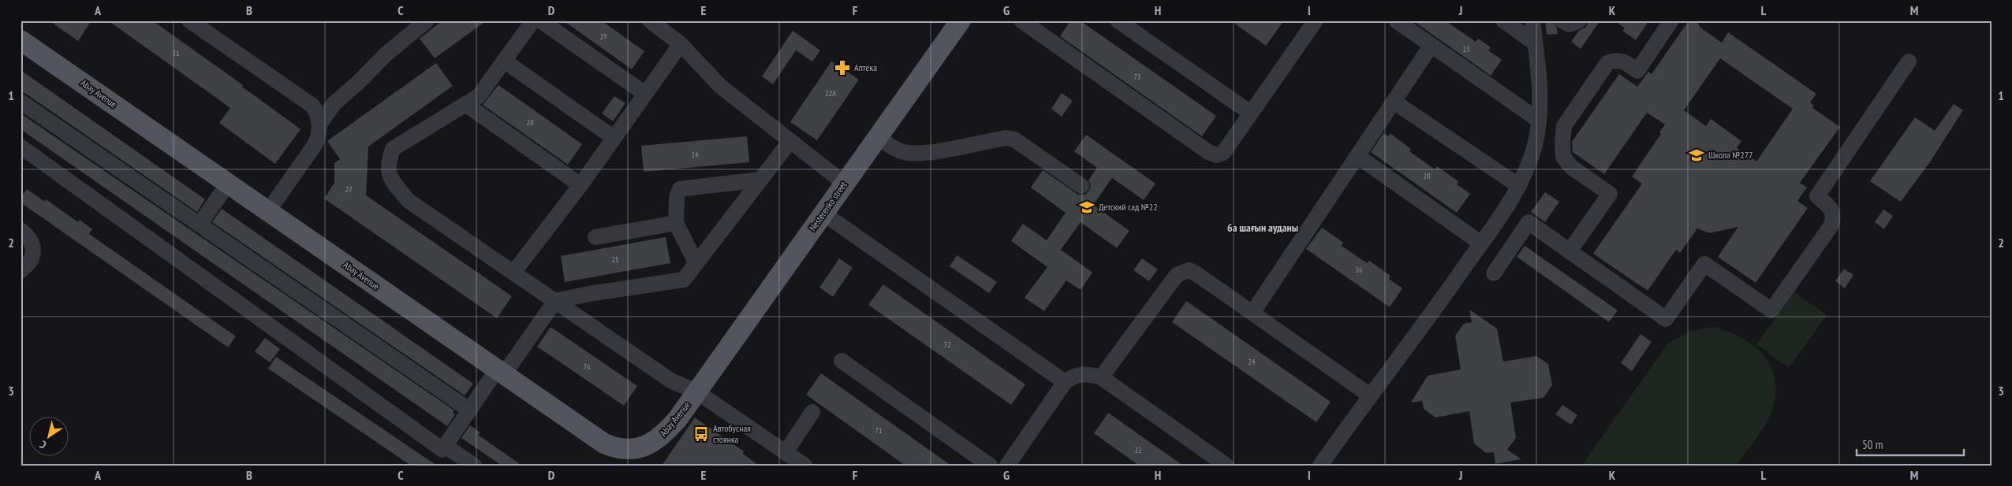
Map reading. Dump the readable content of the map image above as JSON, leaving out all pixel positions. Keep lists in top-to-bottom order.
{
  "streets": {
    "main road": ["Abay Avenue", "Nesterenko street"]
  },
  "crossings": [
    ["Abay Avenue", "Nesterenko street"]
  ],
  "districts": ["6а шағын ауданы"],
  "places": {
    "pharmacy": ["Аптека"],
    "school or university": ["Школа №277", "Детский сад №22"],
    "bus stop": ["Автобусная стоянка"]
  },
  "house_numbers": [
    "29",
    "23",
    "31",
    "73",
    "22A",
    "28",
    "24",
    "20",
    "27",
    "25",
    "26",
    "72",
    "24",
    "76",
    "71",
    "22"
  ],
  "scale_bar": "50 m",
  "north": "bottom left",
  "grid": {
    "columns": [
      "A",
      "B",
      "C",
      "D",
      "E",
      "F",
      "G",
      "H",
      "I",
      "J",
      "K",
      "L",
      "M"
    ],
    "rows": ["1", "2", "3"]
  }
}
